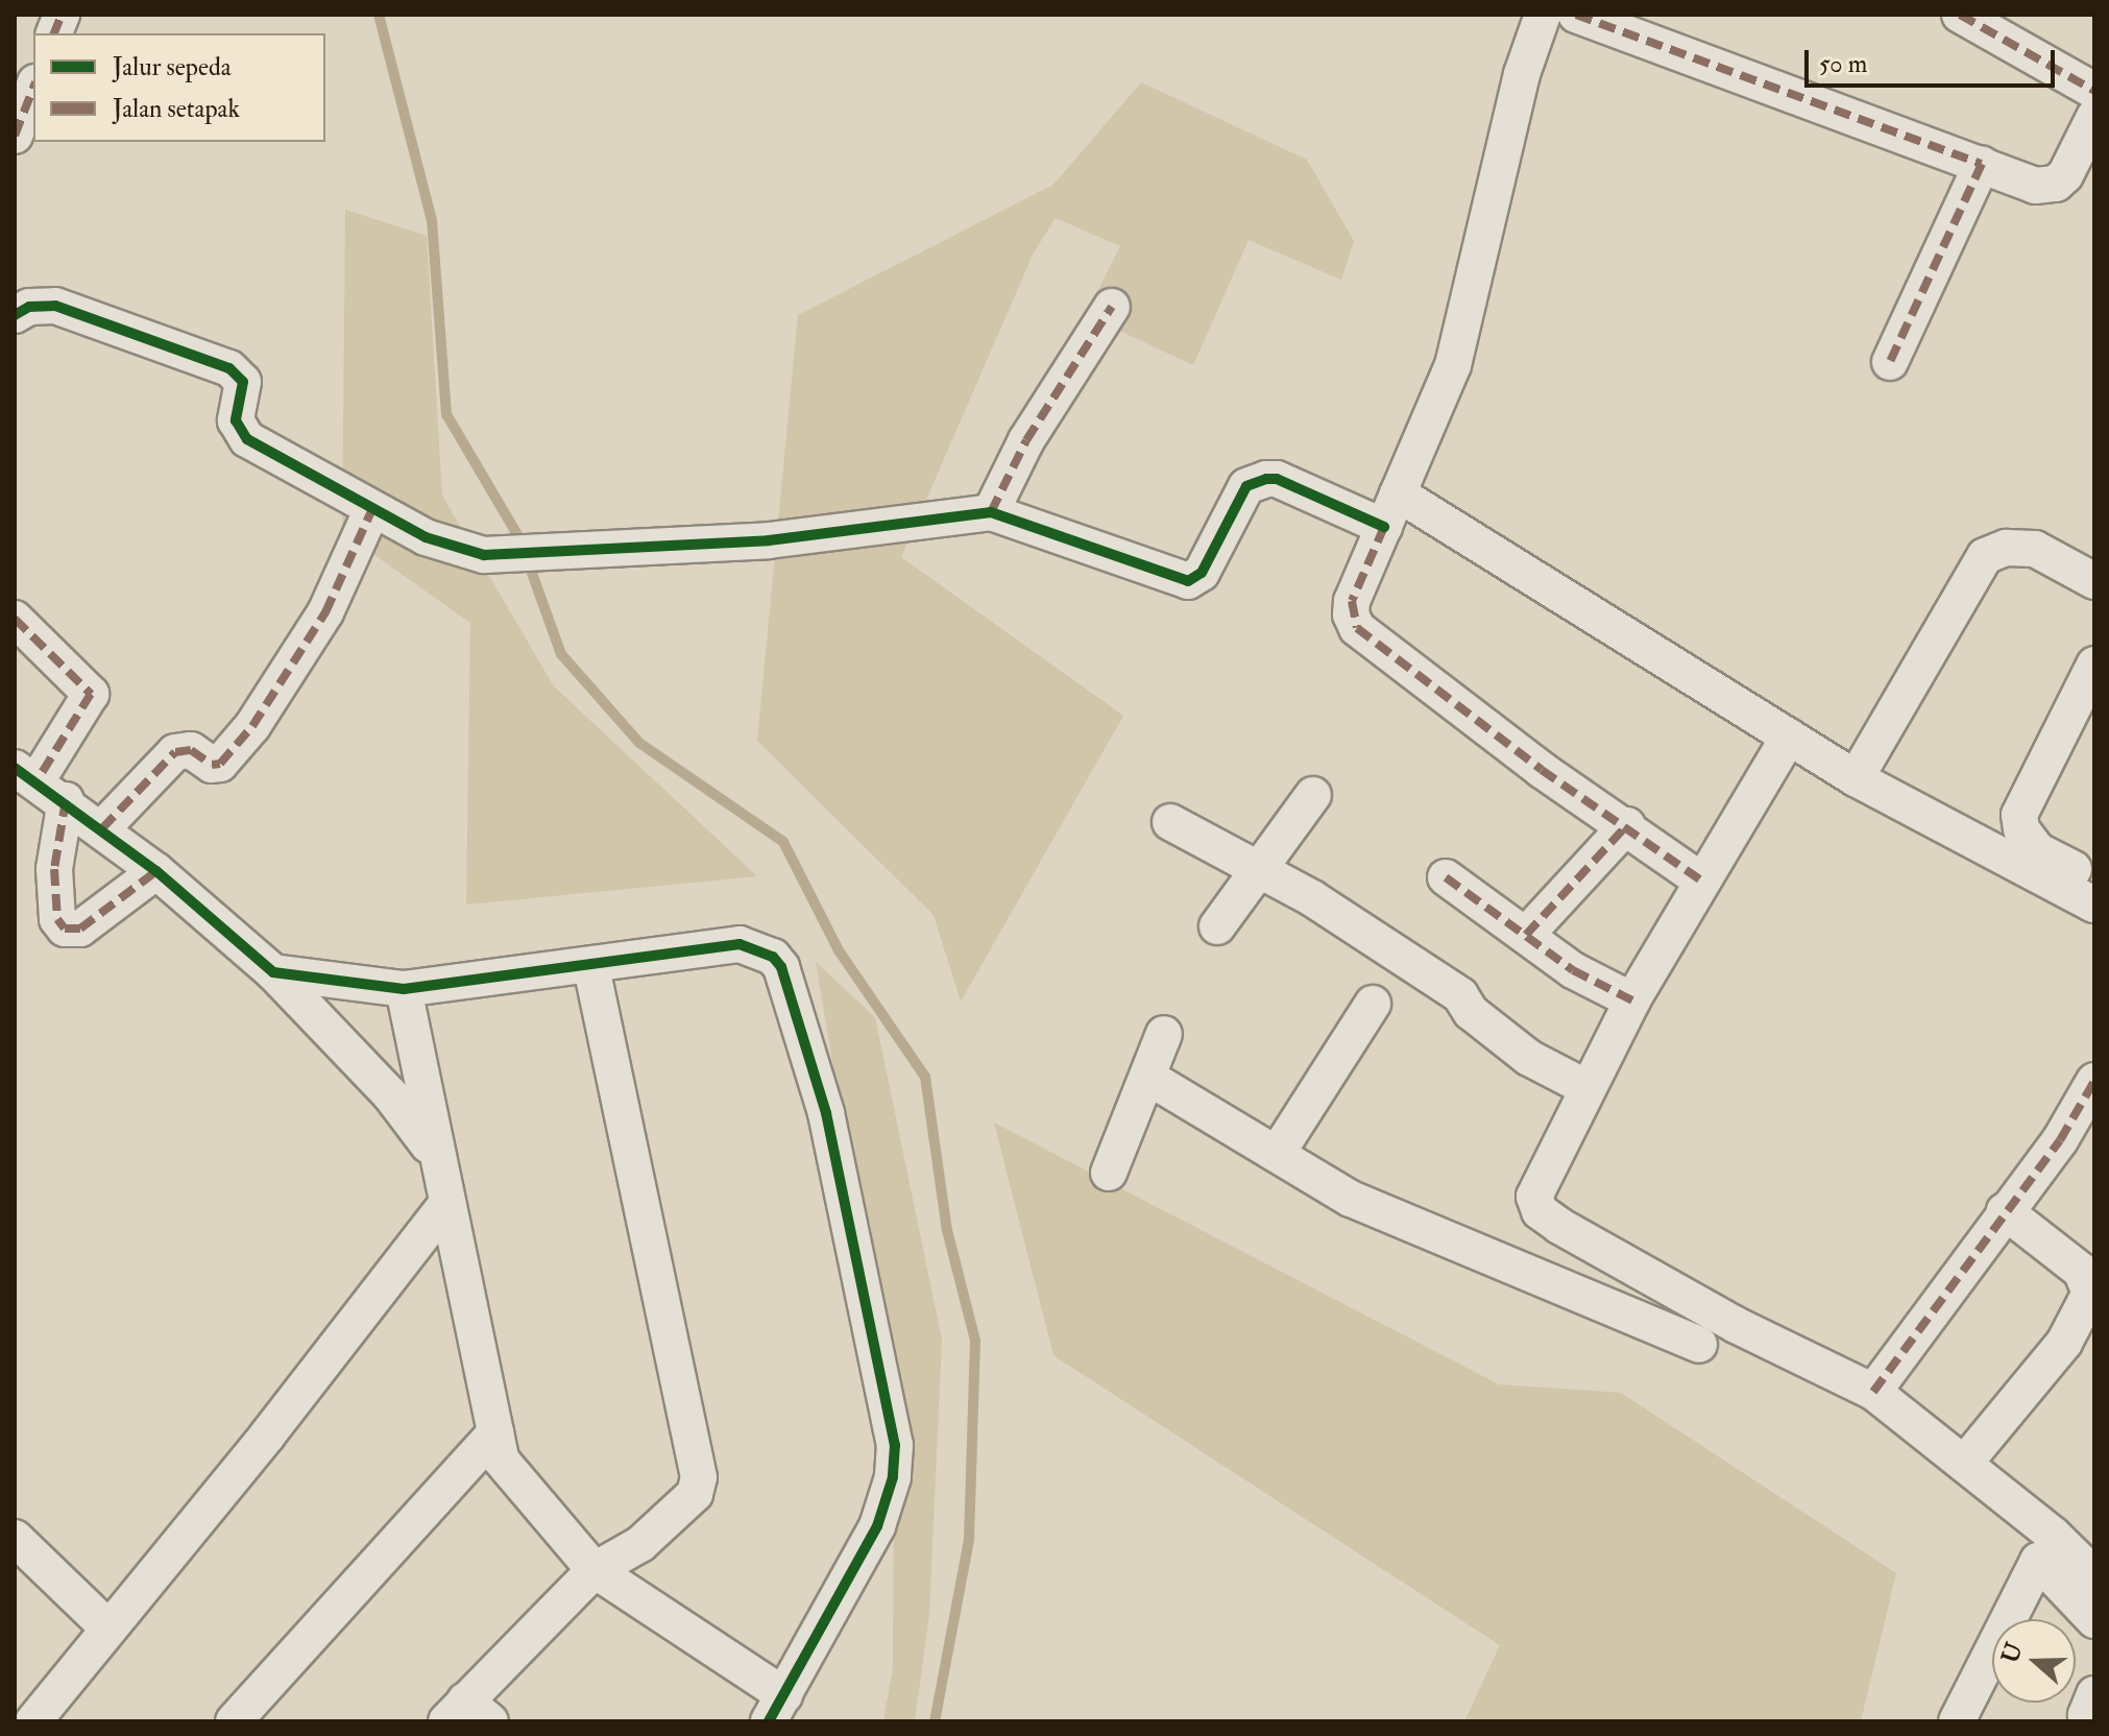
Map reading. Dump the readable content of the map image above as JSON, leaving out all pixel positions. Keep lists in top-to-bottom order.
{
  "legend": ["Jalur sepeda", "Jalan setapak"],
  "scale_bar": "50 m",
  "north": "left"
}
